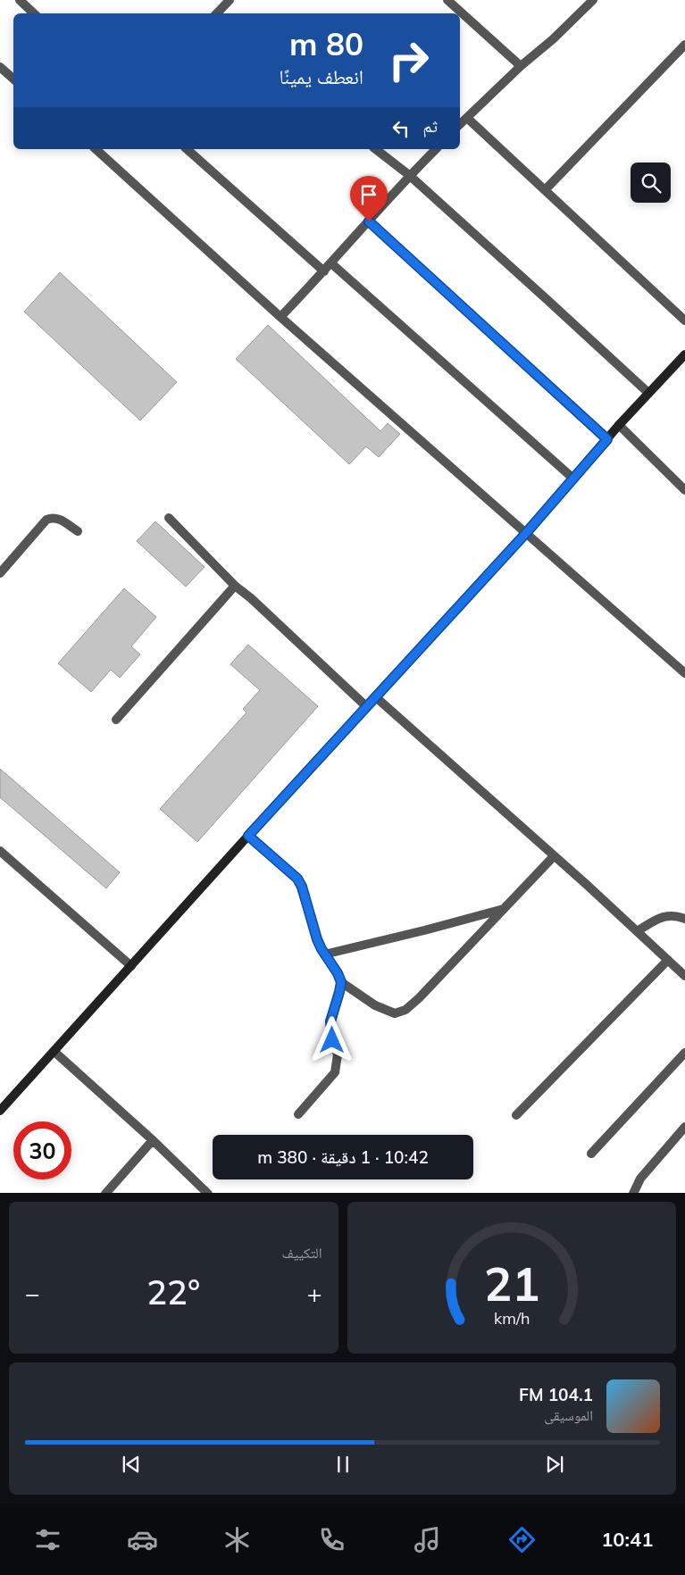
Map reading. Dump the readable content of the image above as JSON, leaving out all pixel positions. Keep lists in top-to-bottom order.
{
  "page": {
    "turn": ["80 m", "انعطف يمينًا"],
    "then": "ثم",
    "limit": "30",
    "trip": "10:42 · 1 دقيقة · 380 m",
    "tile": "التكييف",
    "heat": ["−", "22°", "+"],
    "song": ["104.1 FM", "الموسيقى"],
    "tabs": "10:41",
    "gauge": ["21", "km/h"]
  }
}
